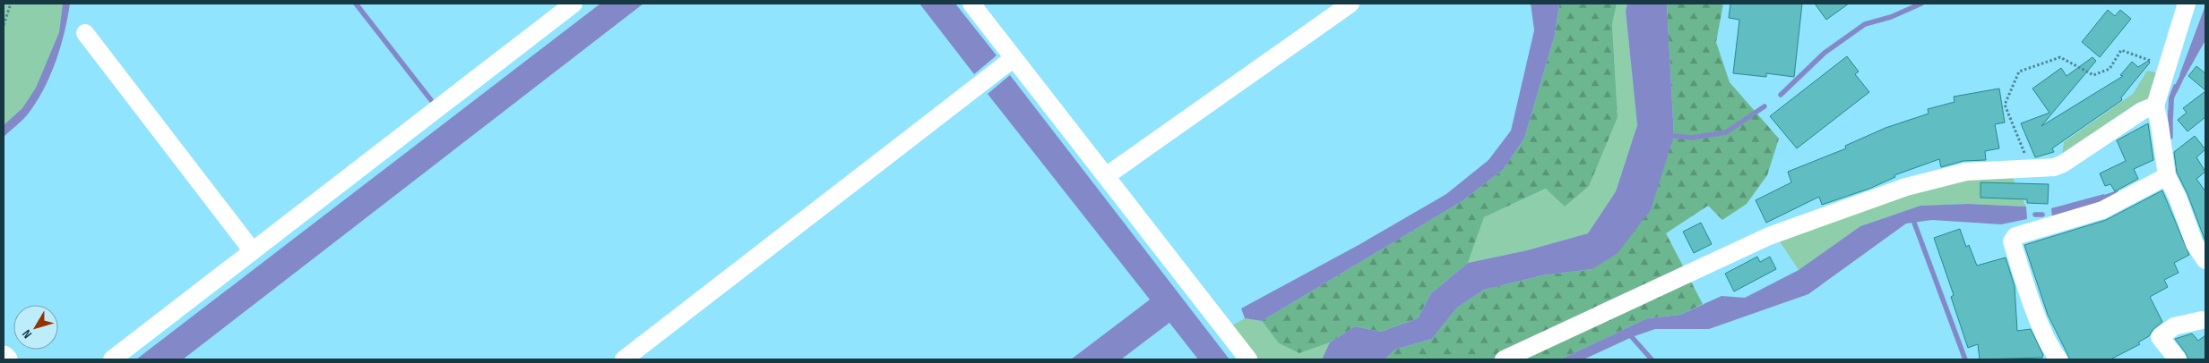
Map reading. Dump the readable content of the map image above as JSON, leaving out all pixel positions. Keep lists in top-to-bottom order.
{
  "north": "bottom left"
}
